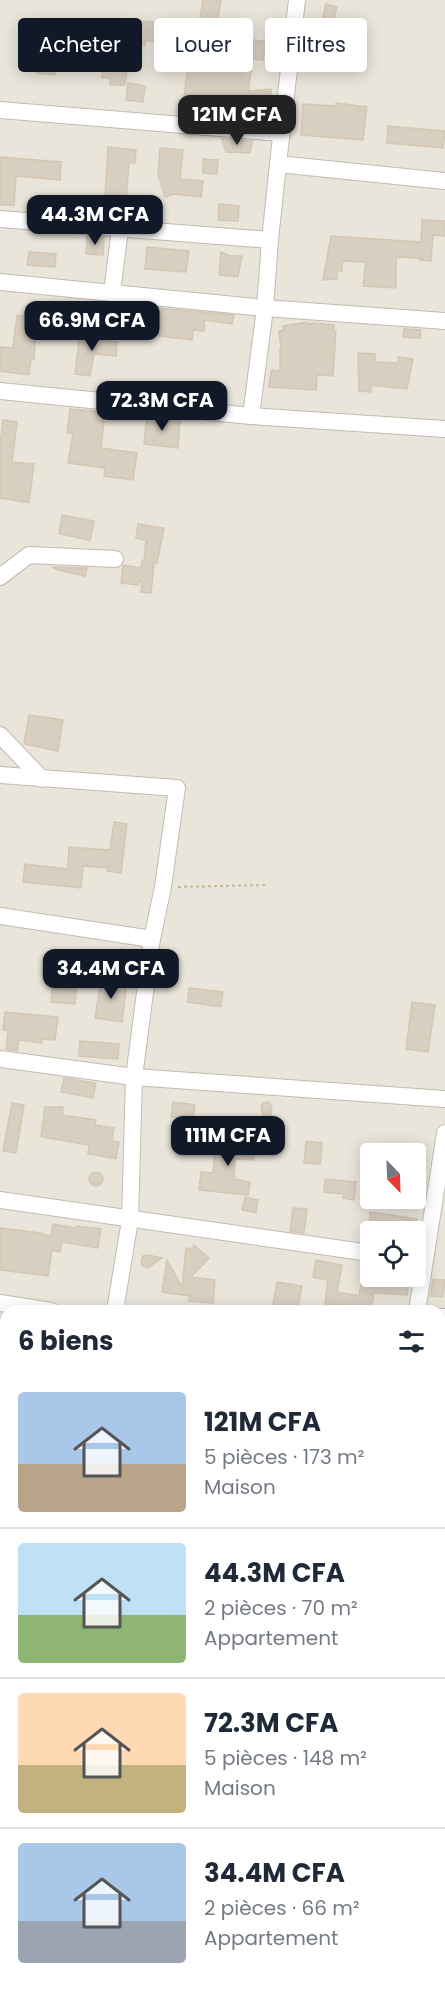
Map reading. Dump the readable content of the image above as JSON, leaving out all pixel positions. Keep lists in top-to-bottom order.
{
  "north": "bottom right",
  "page": {
    "chip": ["Acheter", "Louer", "Filtres"],
    "price": [
      "121M CFA",
      "44.3M CFA",
      "66.9M CFA",
      "72.3M CFA",
      "34.4M CFA",
      "111M CFA"
    ],
    "heading": "6 biens",
    "list": [
      {
        "name": "121M CFA",
        "note": "5 pièces · 173 m² · Maison"
      },
      {
        "name": "44.3M CFA",
        "note": "2 pièces · 70 m² · Appartement"
      },
      {
        "name": "72.3M CFA",
        "note": "5 pièces · 148 m² · Maison"
      },
      {
        "name": "34.4M CFA",
        "note": "2 pièces · 66 m² · Appartement"
      }
    ]
  }
}
